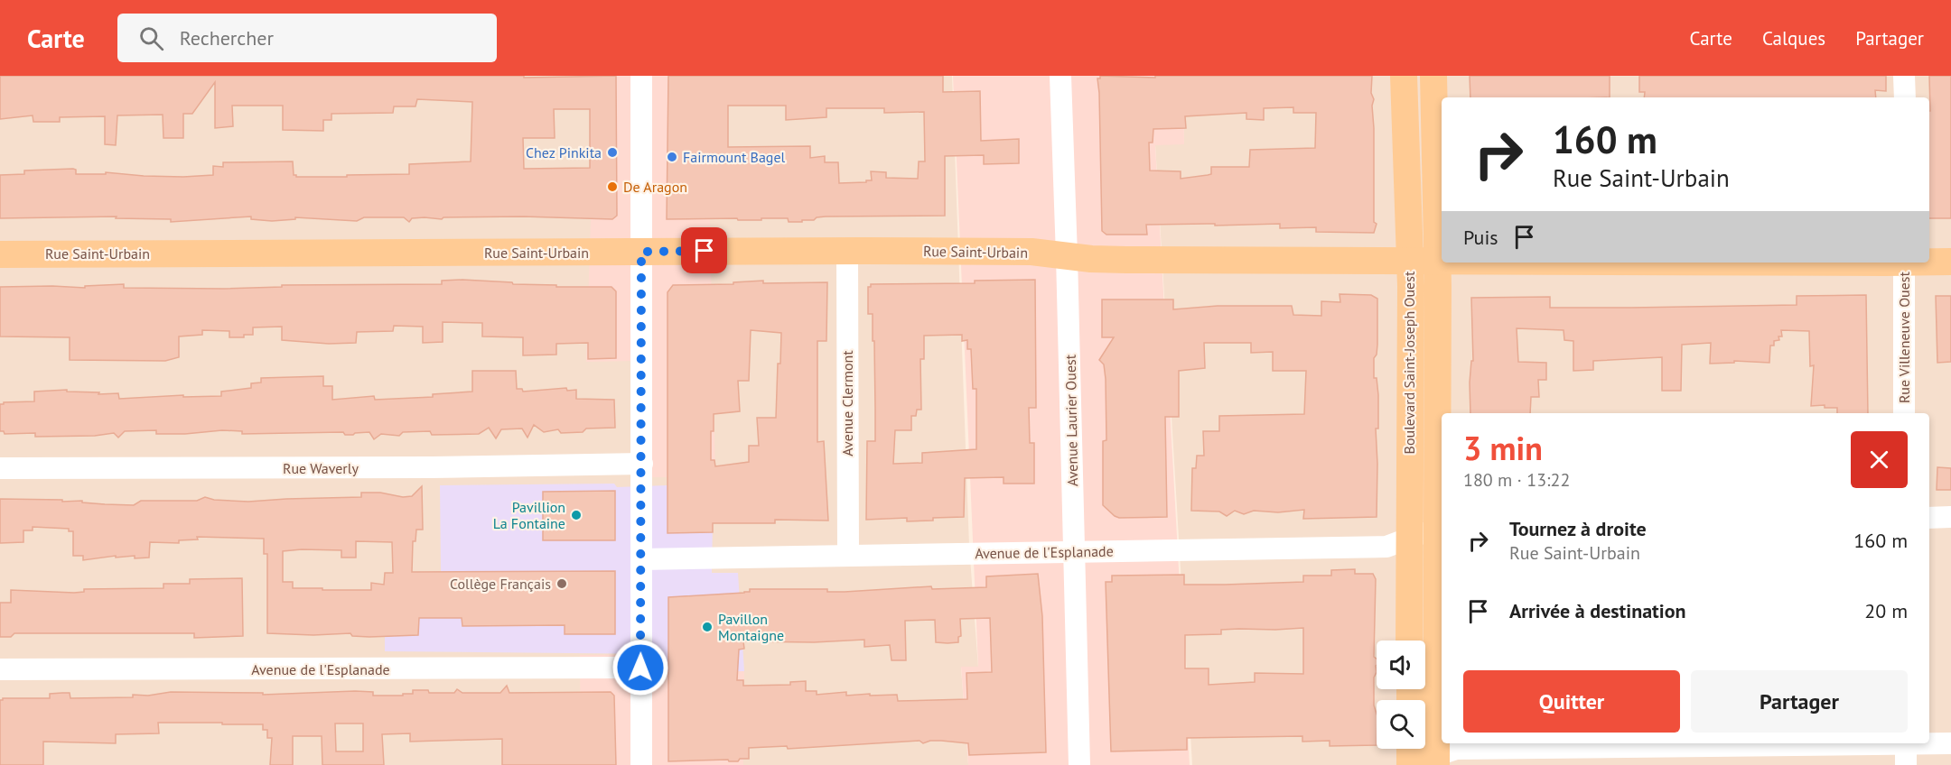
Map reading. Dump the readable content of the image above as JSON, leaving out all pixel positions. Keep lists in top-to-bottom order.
{
  "streets": {
    "main road": ["Rue Saint-Urbain", "Boulevard Saint-Joseph Ouest"],
    "street": [
      "Rue Villeneuve Ouest",
      "Avenue Clermont",
      "Avenue Laurier Ouest",
      "Rue Waverly",
      "Avenue de l'Esplanade"
    ]
  },
  "crossings": [
    ["Rue Saint-Urbain", "Boulevard Saint-Joseph Ouest"],
    ["Rue Saint-Urbain", "Avenue Clermont"],
    ["Rue Saint-Urbain", "Avenue Laurier Ouest"],
    ["Boulevard Saint-Joseph Ouest", "Avenue de l'Esplanade"],
    ["Avenue Clermont", "Avenue de l'Esplanade"],
    ["Avenue Laurier Ouest", "Avenue de l'Esplanade"]
  ],
  "places": [
    "Chez Pinkita",
    "Fairmount Bagel",
    "De Aragon",
    "Pavillion La Fontaine",
    "Collège Français",
    "Pavillon Montaigne"
  ],
  "page": {
    "header": "Carte",
    "search": "Rechercher",
    "nav": ["Carte", "Calques", "Partager"],
    "turn": ["160 m", "Rue Saint-Urbain"],
    "then": "Puis",
    "heading": ["3 min", "180 m · 13:22"],
    "list": [
      {
        "name": "Tournez à droite",
        "note": "Rue Saint-Urbain",
        "value": "160 m"
      },
      {
        "name": "Arrivée à destination",
        "value": "20 m"
      }
    ],
    "buttons": ["Quitter", "Partager"]
  }
}
